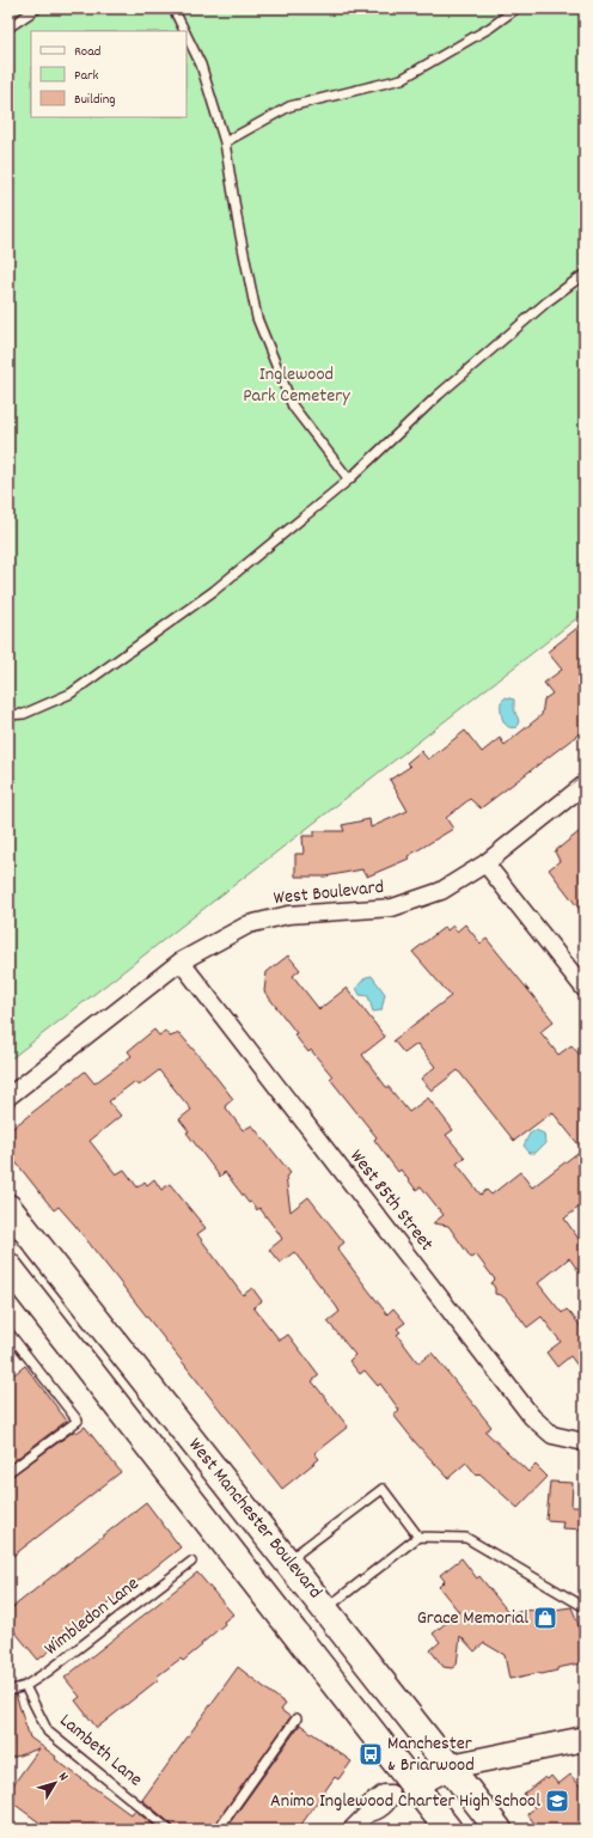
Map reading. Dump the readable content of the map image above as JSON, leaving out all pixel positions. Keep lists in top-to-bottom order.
{
  "streets": {
    "main road": ["West Manchester Boulevard"],
    "street": ["West Boulevard", "West 85th Street"],
    "lane": ["Wimbledon Lane", "Lambeth Lane"]
  },
  "crossings": [
    ["West Boulevard", "West 85th Street"],
    ["Wimbledon Lane", "Lambeth Lane"]
  ],
  "parks": ["Inglewood Park Cemetery"],
  "places": {
    "shop": ["Grace Memorial"],
    "bus stop": ["Manchester & Briarwood"],
    "school or university": ["Animo Inglewood Charter High School"]
  },
  "legend": ["Road", "Park", "Building"],
  "north": "top right"
}
